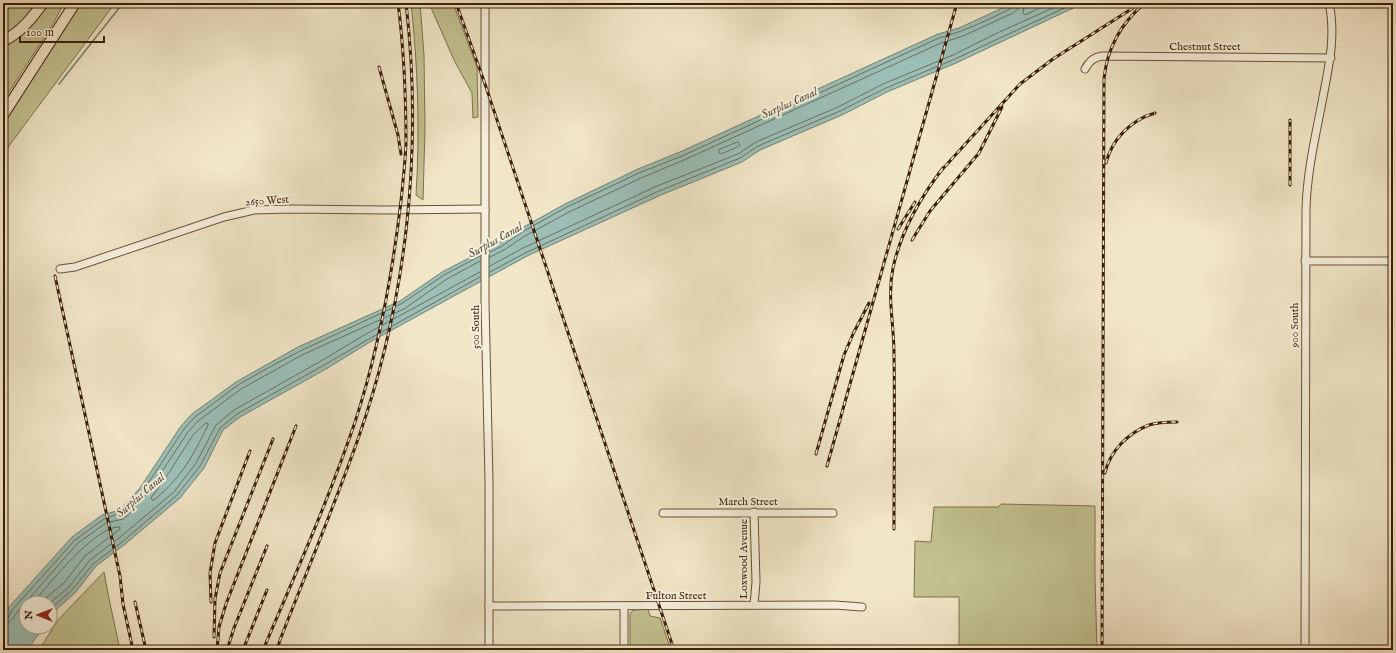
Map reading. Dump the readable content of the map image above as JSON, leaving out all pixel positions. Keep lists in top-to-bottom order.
{
  "streets": {
    "street": [
      "Chestnut Street",
      "2650 West",
      "900 South",
      "500 South",
      "March Street",
      "Loxwood Avenue",
      "Fulton Street"
    ]
  },
  "crossings": [
    ["Chestnut Street", "900 South"],
    ["2650 West", "500 South"],
    ["500 South", "Fulton Street"],
    ["March Street", "Loxwood Avenue"],
    ["Loxwood Avenue", "Fulton Street"]
  ],
  "water": ["Surplus Canal"],
  "scale_bar": "100 m",
  "north": "left"
}
